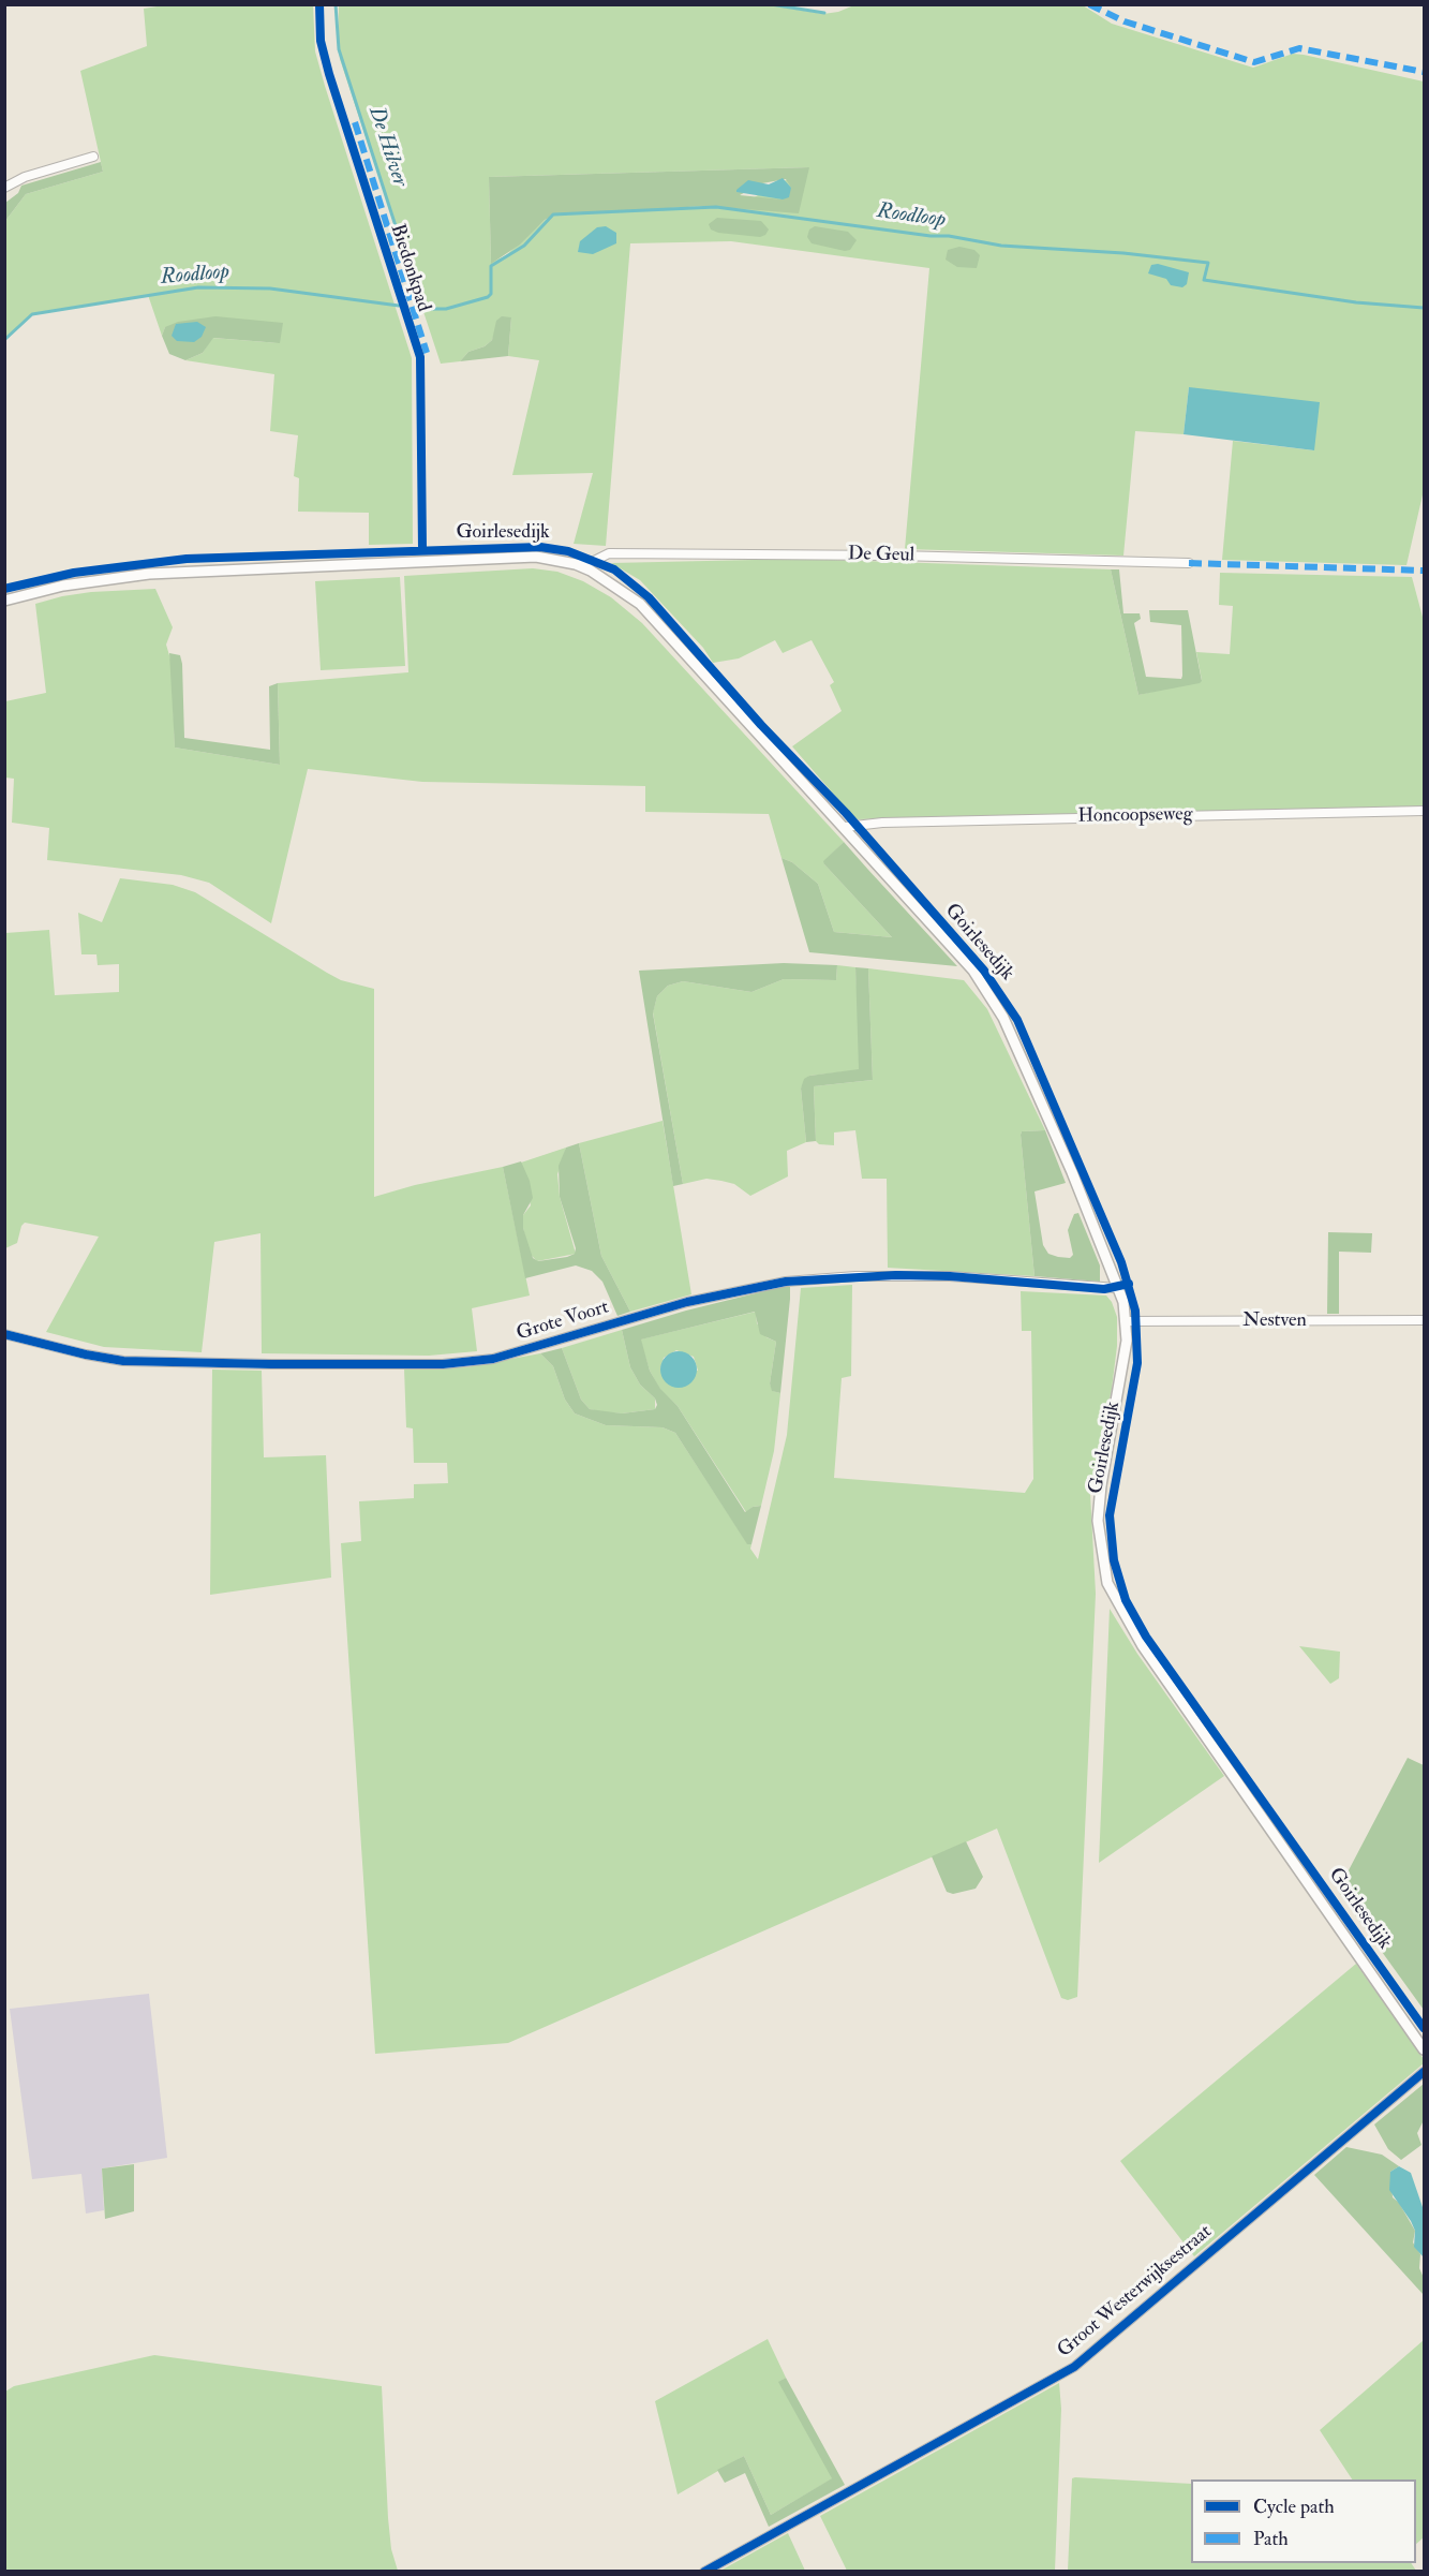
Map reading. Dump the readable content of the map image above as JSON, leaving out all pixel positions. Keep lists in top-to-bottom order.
{
  "streets": {
    "street": [
      "Goirlesedijk",
      "De Geul",
      "Honcoopseweg",
      "Grote Voort",
      "Nestven",
      "Groot Westerwijksestraat"
    ],
    "cycle path": ["Biedonkpad"]
  },
  "crossings": [
    ["Goirlesedijk", "De Geul"],
    ["Goirlesedijk", "Honcoopseweg"],
    ["Goirlesedijk", "Grote Voort"],
    ["Goirlesedijk", "Nestven"]
  ],
  "water": ["De Hilver", "Roodloop"],
  "legend": ["Cycle path", "Path"]
}
